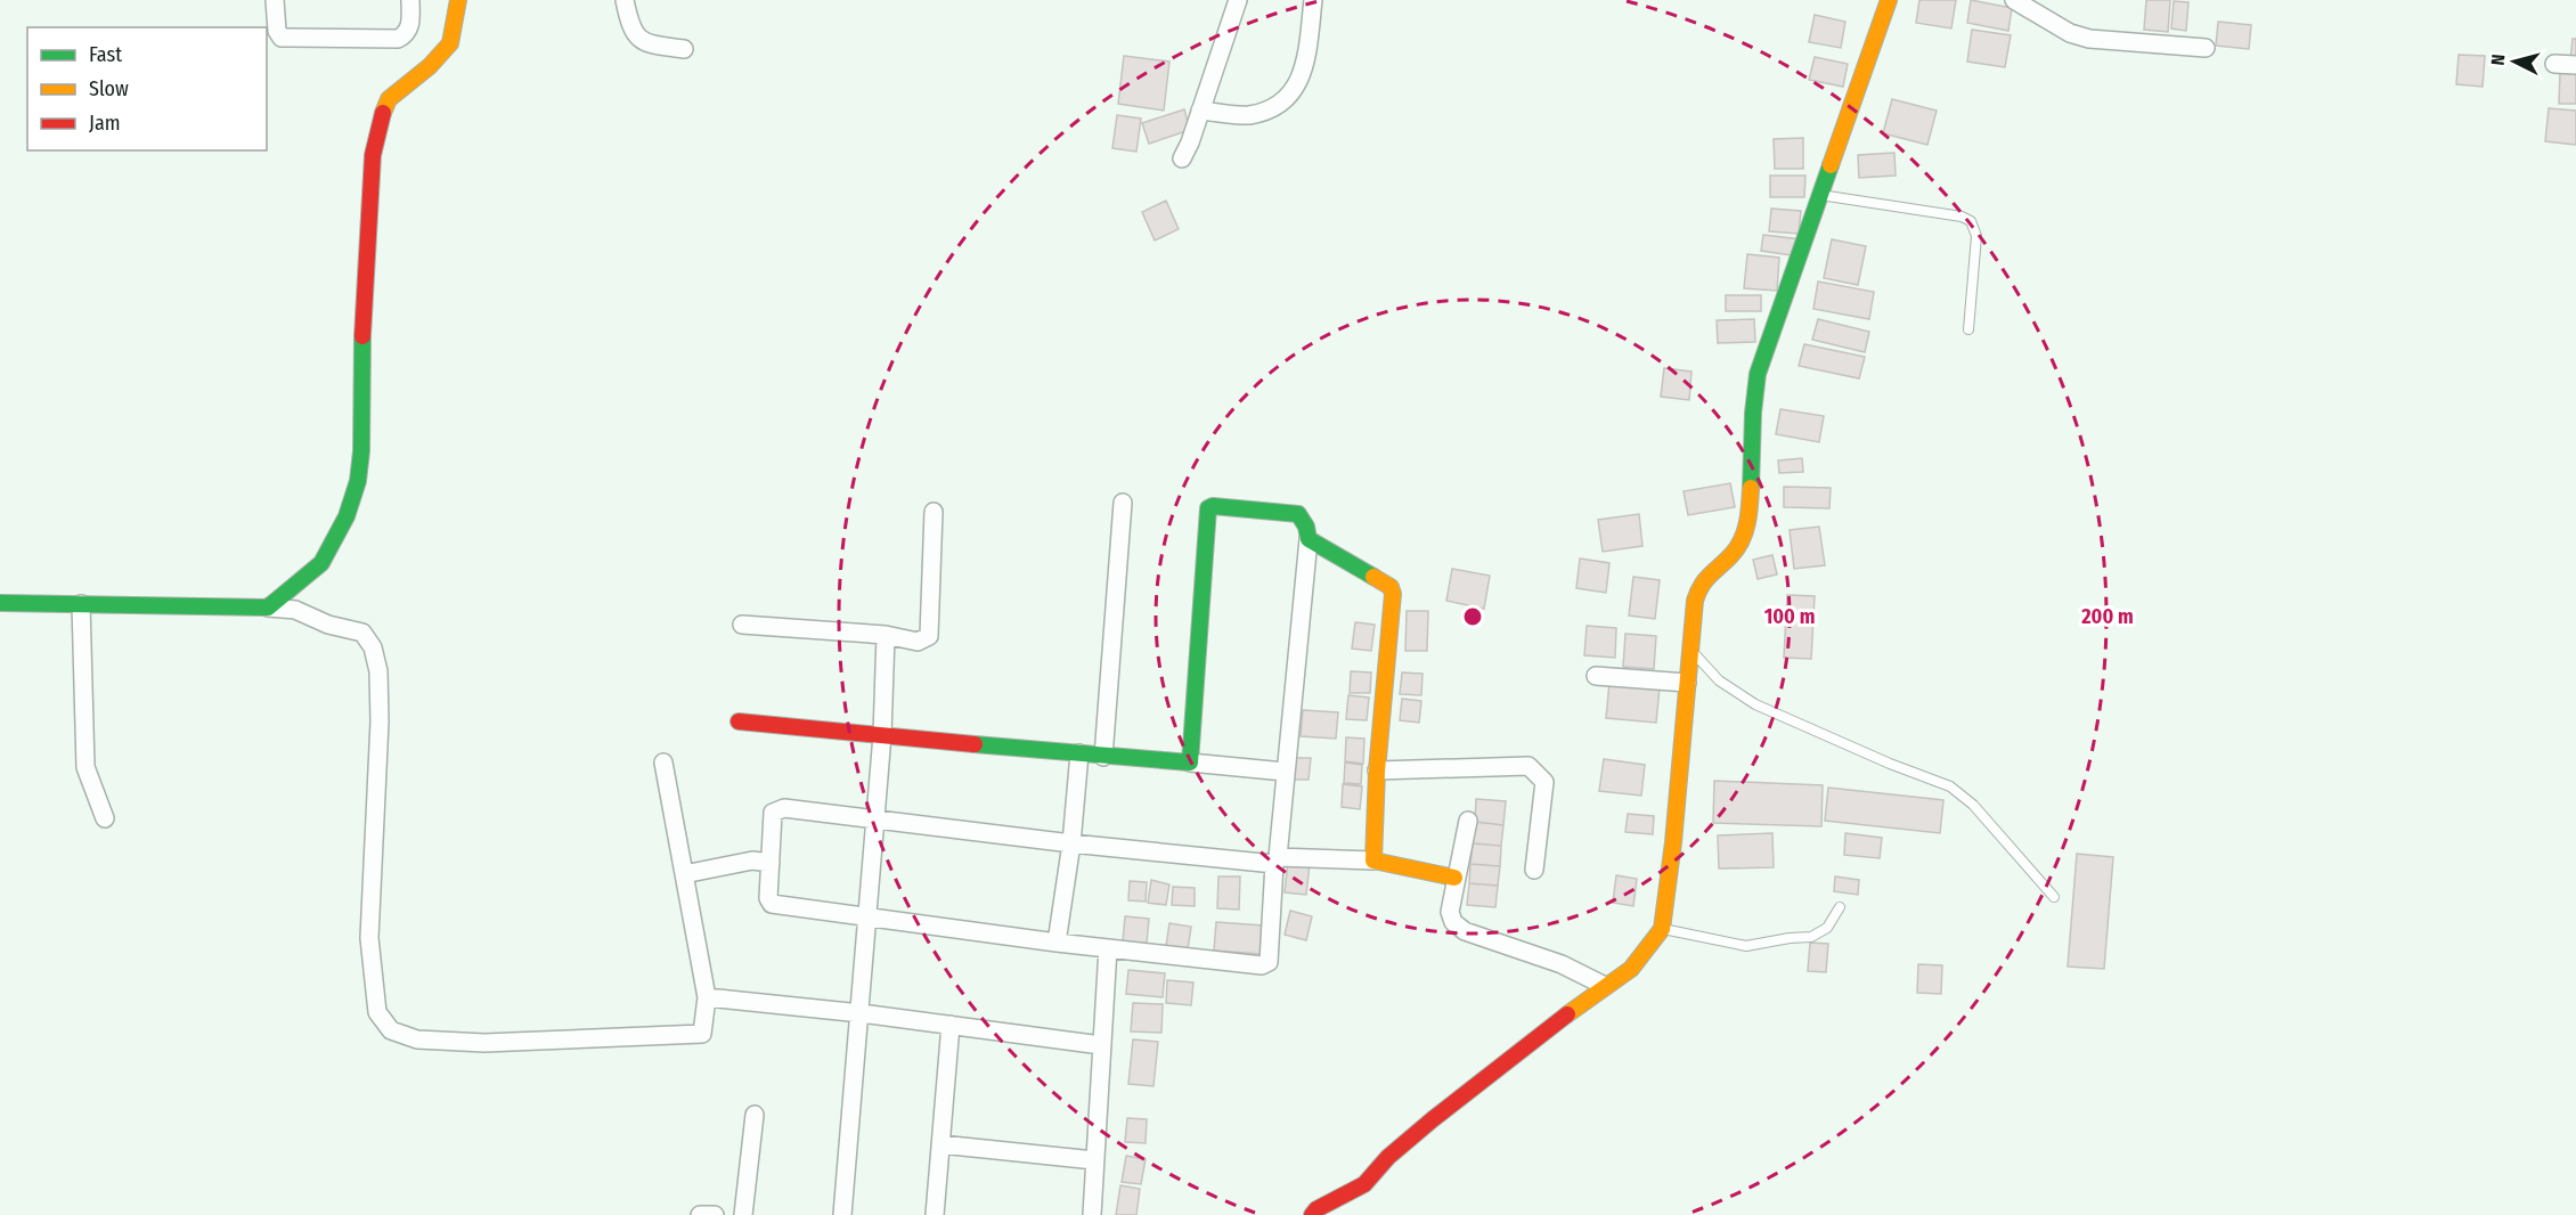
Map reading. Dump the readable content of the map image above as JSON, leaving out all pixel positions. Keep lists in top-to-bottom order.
{
  "legend": ["Fast", "Slow", "Jam"],
  "north": "left",
  "rings": ["100 m", "200 m"]
}
